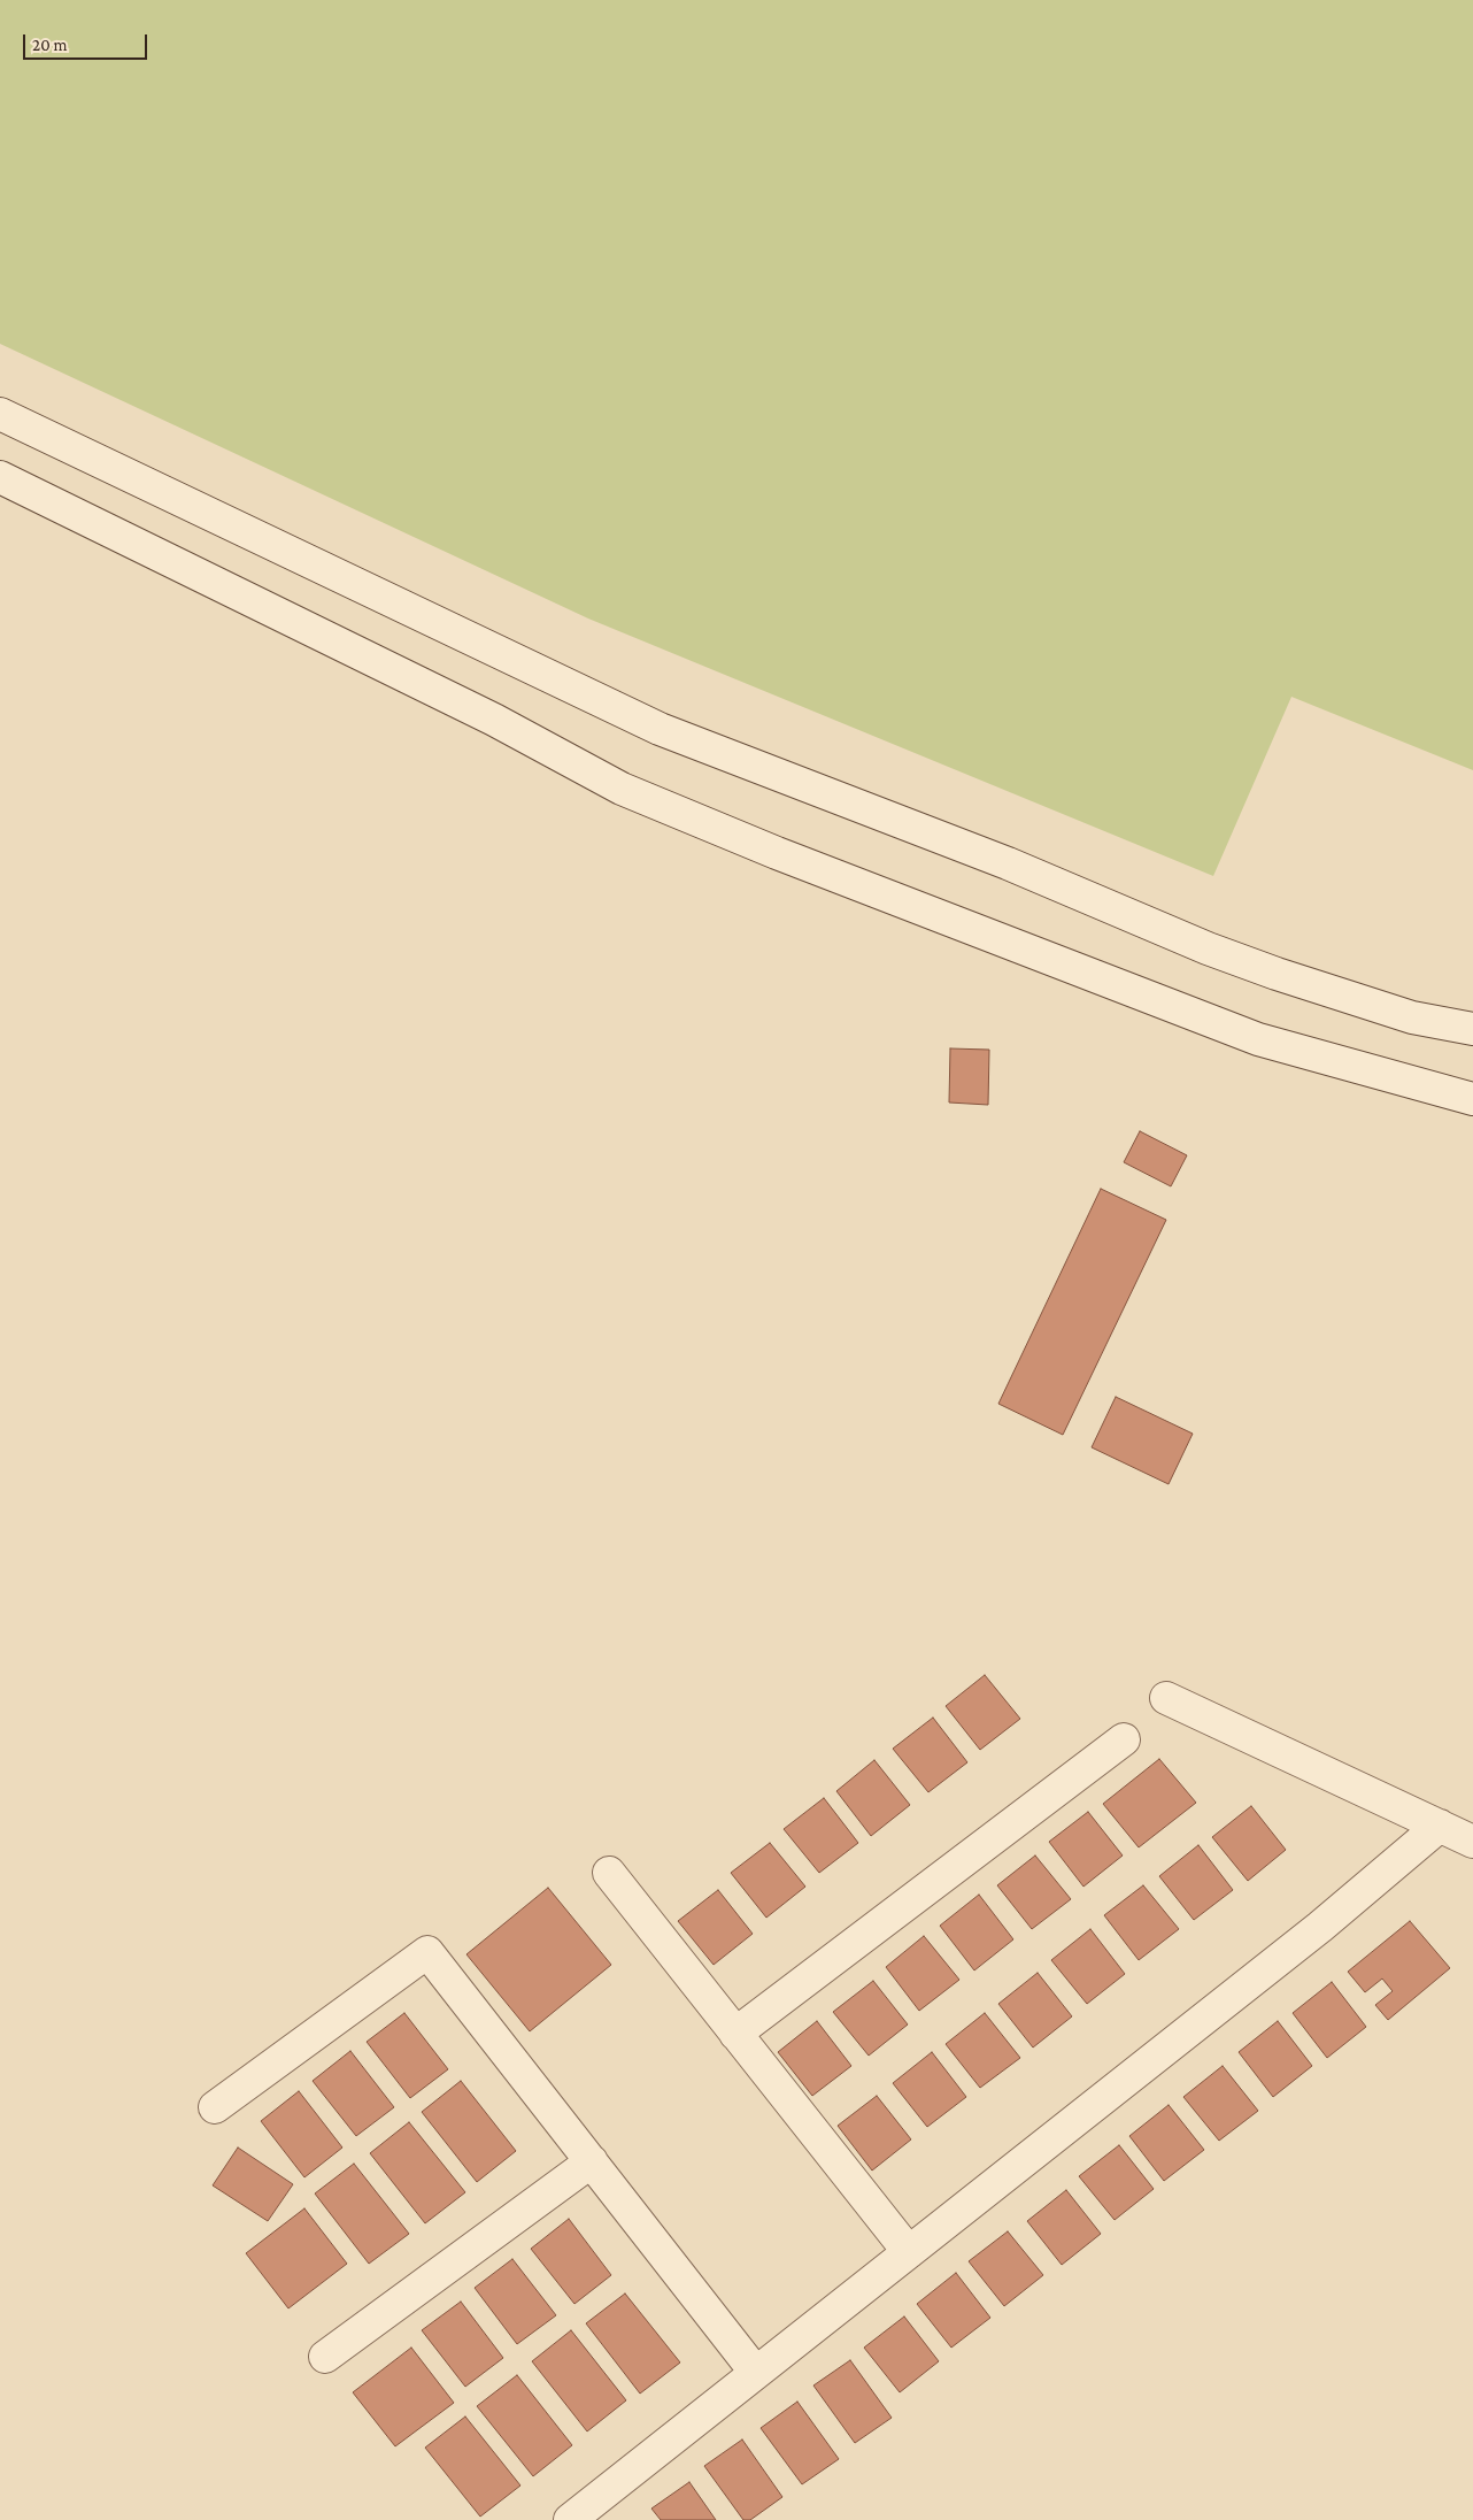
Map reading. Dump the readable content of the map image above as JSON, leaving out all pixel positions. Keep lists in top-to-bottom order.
{
  "scale_bar": "20 m"
}
